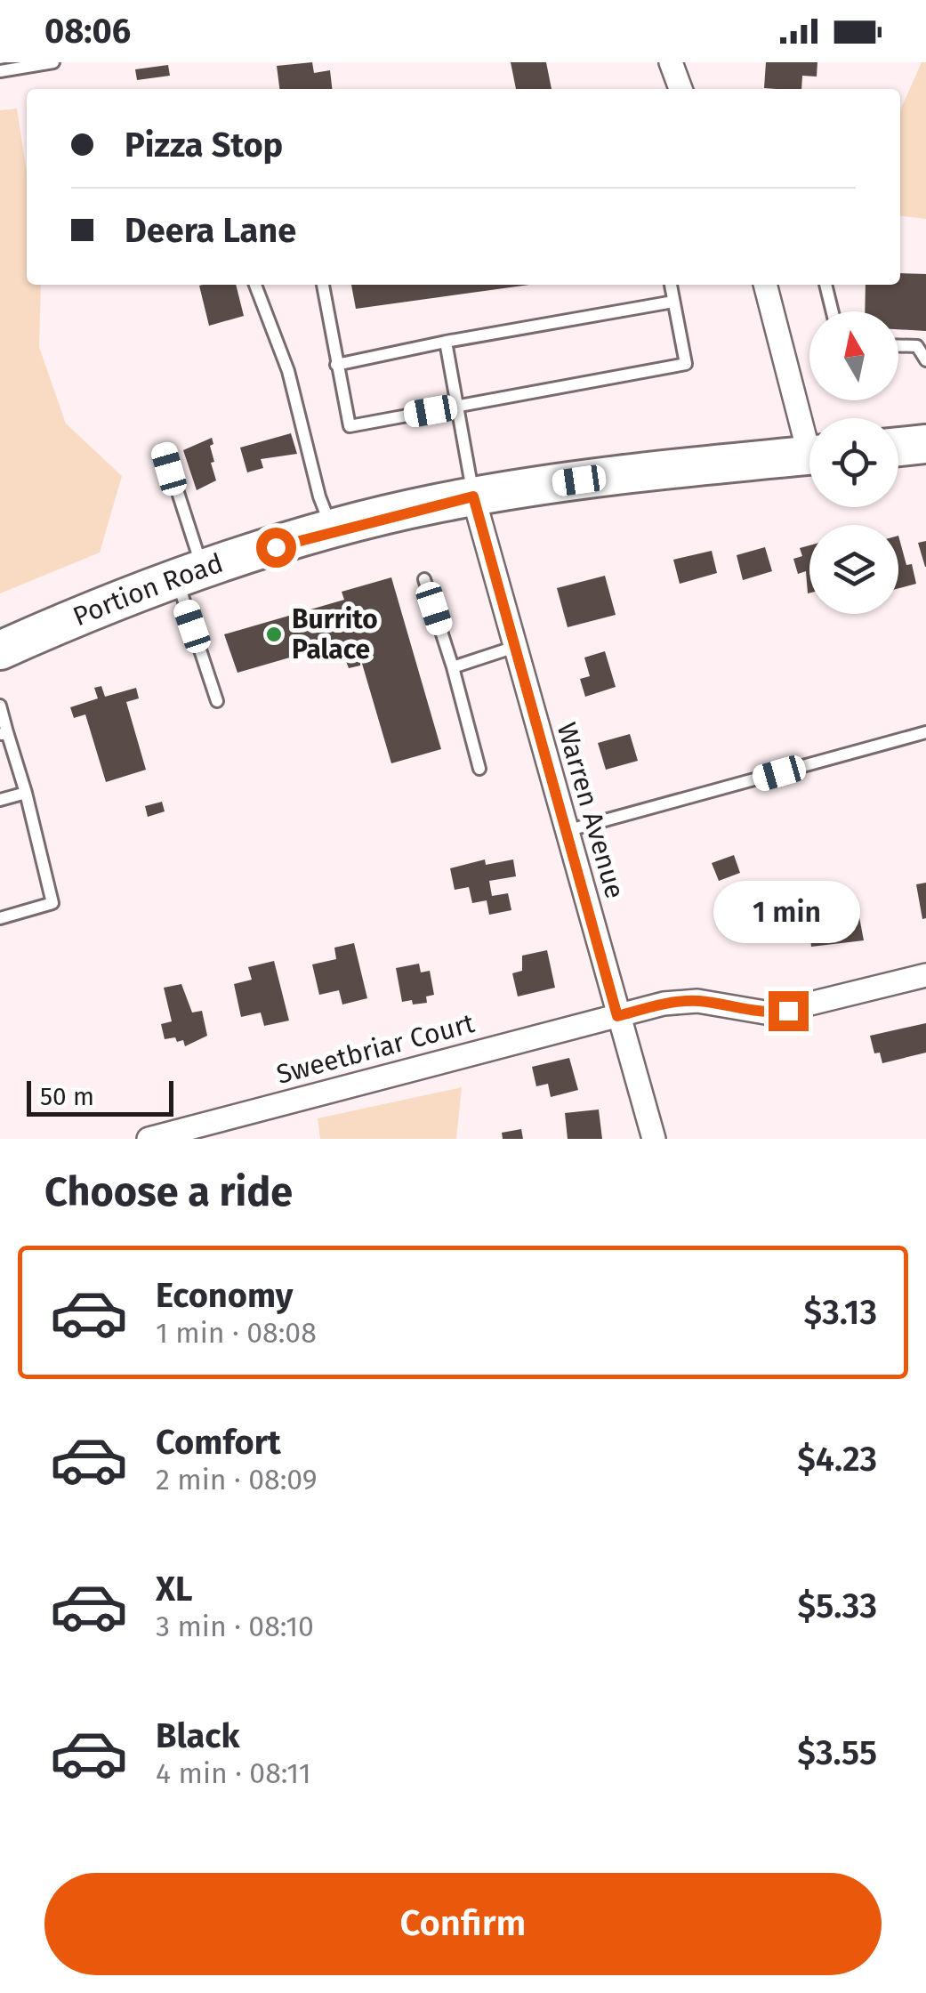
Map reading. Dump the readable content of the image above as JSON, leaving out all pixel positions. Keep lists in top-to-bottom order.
{
  "streets": {
    "main road": ["Portion Road"],
    "street": ["Warren Avenue", "Sweetbriar Court"]
  },
  "crossings": [
    ["Portion Road", "Warren Avenue"],
    ["Warren Avenue", "Sweetbriar Court"]
  ],
  "places": ["Burrito Palace"],
  "scale_bar": "50 m",
  "north": "top",
  "page": {
    "status": "08:06",
    "banner": ["Pizza Stop", "Deera Lane"],
    "bubble": "1 min",
    "scale": "50 m",
    "heading": "Choose a ride",
    "list": [
      {
        "name": "Economy",
        "note": "1 min · 08:08",
        "value": "$3.13"
      },
      {
        "name": "Comfort",
        "note": "2 min · 08:09",
        "value": "$4.23"
      },
      {
        "name": "XL",
        "note": "3 min · 08:10",
        "value": "$5.33"
      },
      {
        "name": "Black",
        "note": "4 min · 08:11",
        "value": "$3.55"
      }
    ],
    "buttons": "Confirm"
  }
}
